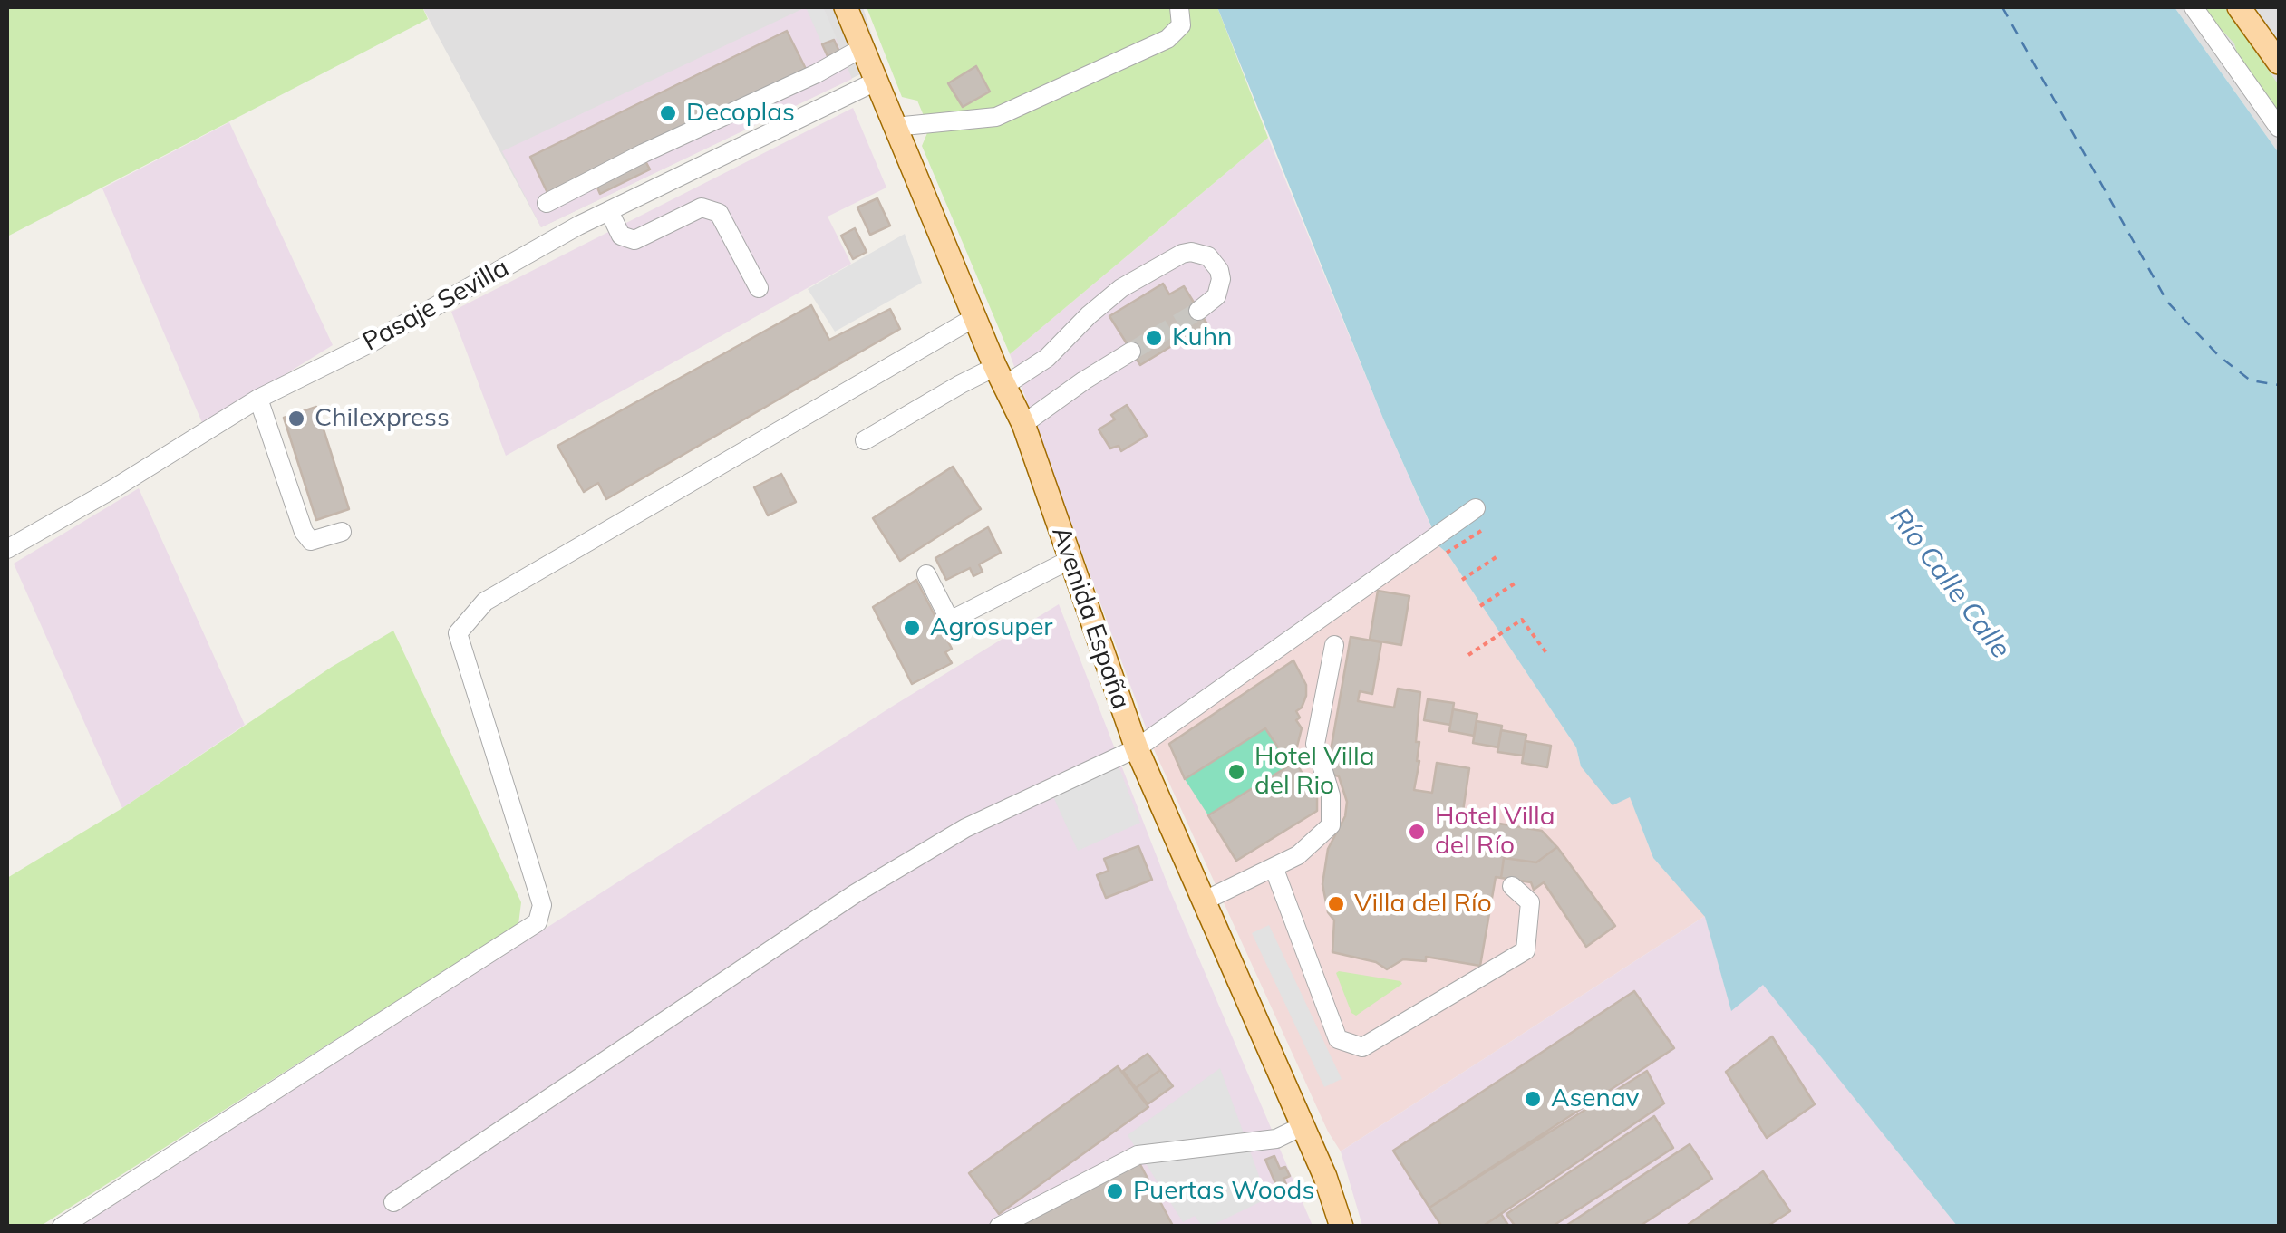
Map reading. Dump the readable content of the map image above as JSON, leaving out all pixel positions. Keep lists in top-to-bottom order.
{
  "streets": {
    "main road": ["Avenida España"],
    "street": ["Pasaje Sevilla"]
  },
  "crossings": [
    ["Pasaje Sevilla", "Avenida España"]
  ],
  "water": ["Río Calle Calle"],
  "places": [
    "Decoplas",
    "Kuhn",
    "Chilexpress",
    "Agrosuper",
    "Hotel Villa del Rio",
    "Hotel Villa del Río",
    "Villa del Río",
    "Asenav",
    "Puertas Woods"
  ]
}
